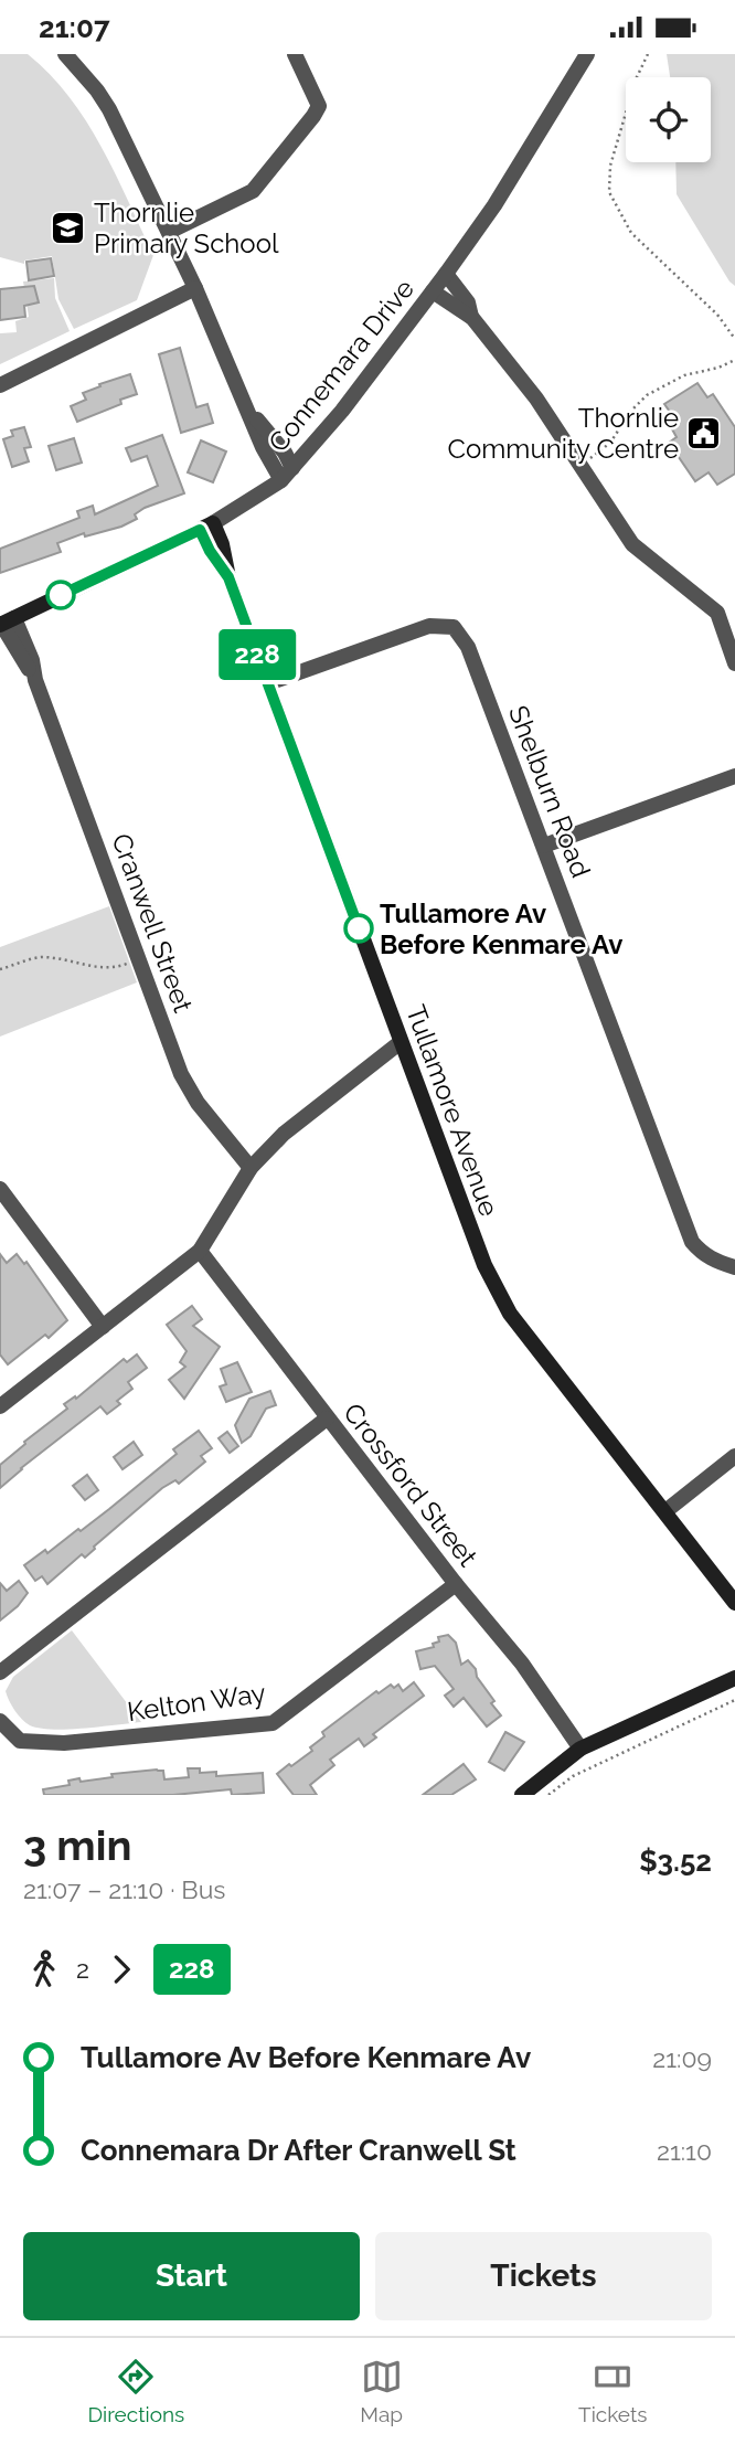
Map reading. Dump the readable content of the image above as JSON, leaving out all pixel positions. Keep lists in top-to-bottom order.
{
  "streets": {
    "street": [
      "Connemara Drive",
      "Shelburn Road",
      "Cranwell Street",
      "Tullamore Avenue",
      "Crossford Street",
      "Kelton Way"
    ]
  },
  "crossings": [
    ["Connemara Drive", "Cranwell Street"],
    ["Connemara Drive", "Tullamore Avenue"],
    ["Shelburn Road", "Tullamore Avenue"],
    ["Crossford Street", "Kelton Way"]
  ],
  "places": {
    "school or university": ["Thornlie Primary School"],
    "public building": ["Thornlie Community Centre"],
    "other": ["Tullamore Av Before Kenmare Av"]
  },
  "lines": ["bus line 228"],
  "page": {
    "status": "21:07",
    "on_map": "228",
    "heading": ["3 min", "21:07 – 21:10 · Bus", "$3.52"],
    "legs": ["2", "228"],
    "list": [
      {
        "name": "Tullamore Av Before Kenmare Av",
        "value": "21:09"
      },
      {
        "name": "Connemara Dr After Cranwell St",
        "value": "21:10"
      }
    ],
    "buttons": ["Start", "Tickets"],
    "tabs": ["Directions", "Map", "Tickets"]
  }
}
